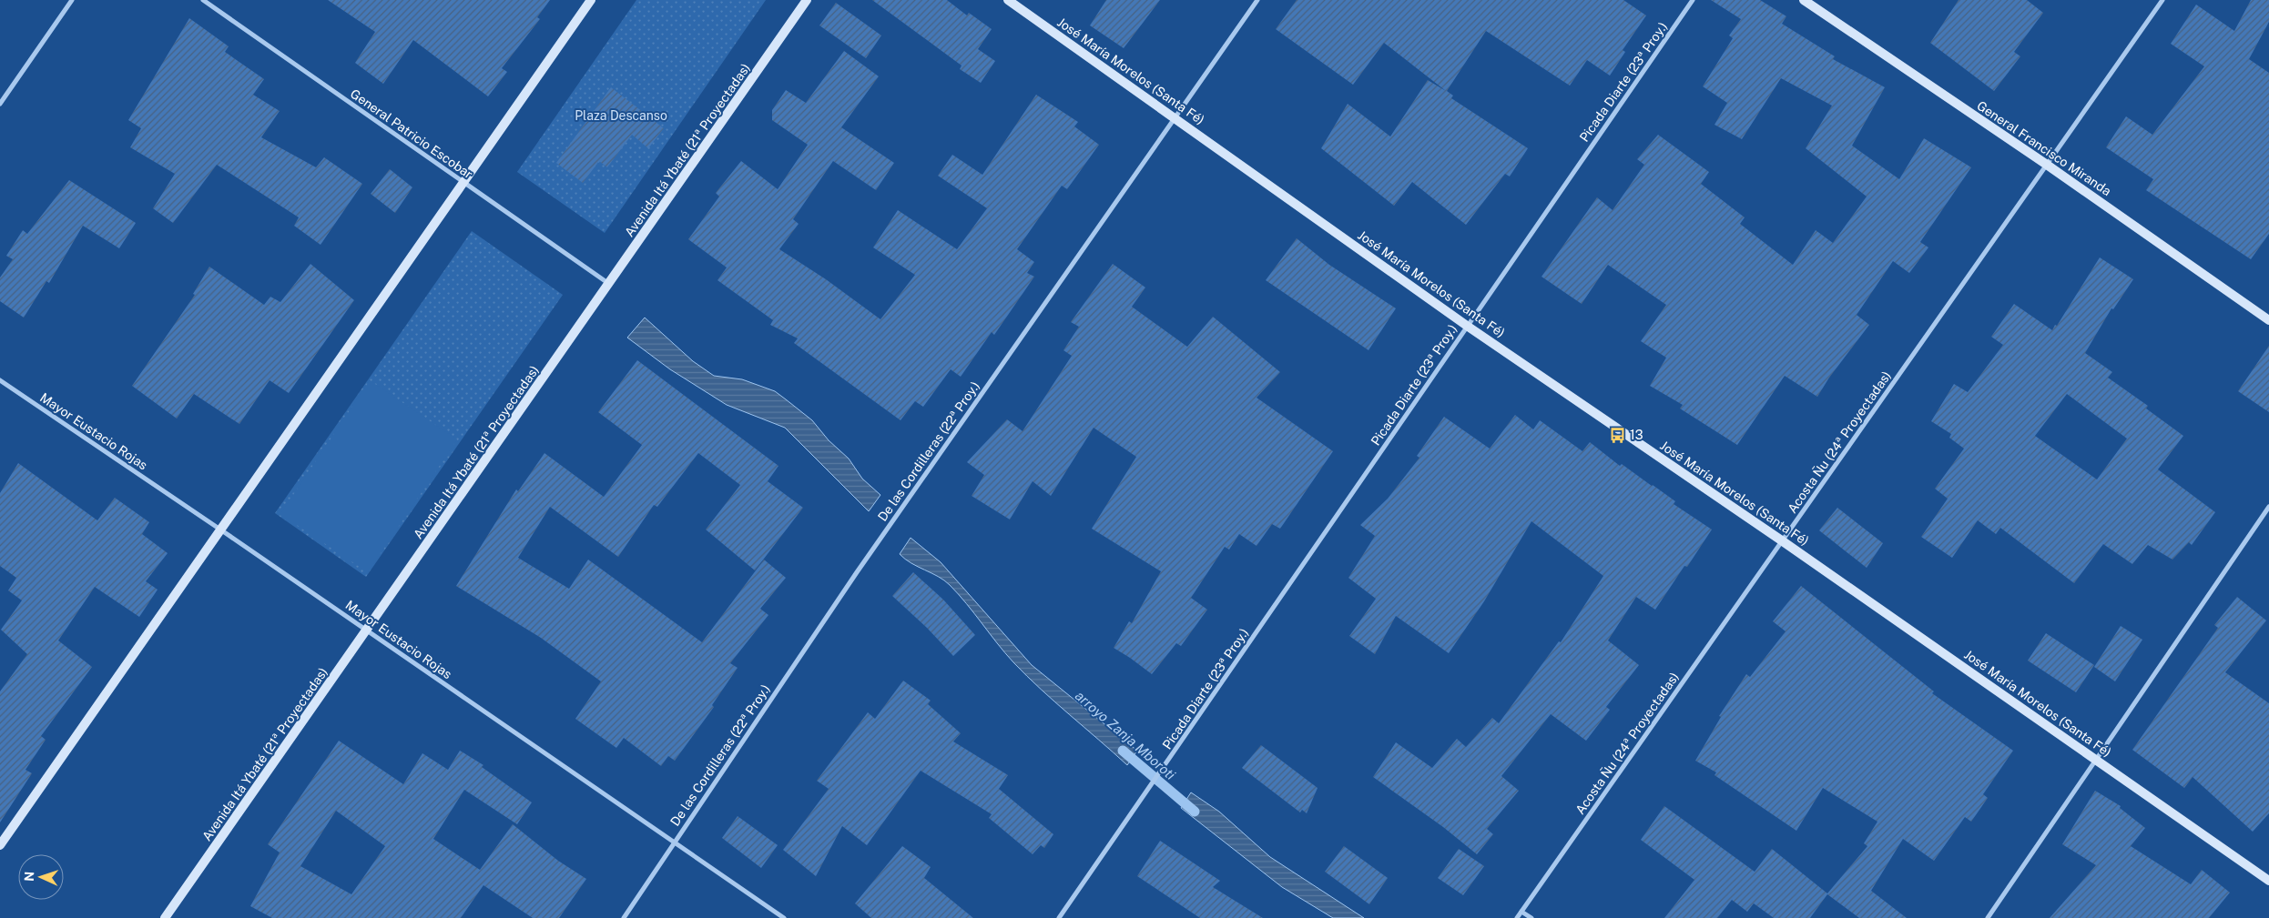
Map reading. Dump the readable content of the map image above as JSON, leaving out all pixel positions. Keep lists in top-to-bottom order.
{
  "streets": {
    "main road": ["José María Morelos (Santa Fé)", "General Francisco Miranda", "Avenida Itá Ybaté (21ª Proyectadas)"],
    "street": [
      "Picada Diarte (23ª Proy.)",
      "General Patricio Escobar",
      "Mayor Eustacio Rojas",
      "Acosta Ñu (24ª Proyectadas)",
      "De las Cordilleras (22ª Proy.)"
    ]
  },
  "crossings": [
    ["José María Morelos (Santa Fé)", "Picada Diarte (23ª Proy.)"],
    ["José María Morelos (Santa Fé)", "Acosta Ñu (24ª Proyectadas)"],
    ["José María Morelos (Santa Fé)", "De las Cordilleras (22ª Proy.)"],
    ["General Patricio Escobar", "Avenida Itá Ybaté (21ª Proyectadas)"],
    ["General Francisco Miranda", "Acosta Ñu (24ª Proyectadas)"],
    ["Avenida Itá Ybaté (21ª Proyectadas)", "Mayor Eustacio Rojas"],
    ["Mayor Eustacio Rojas", "De las Cordilleras (22ª Proy.)"]
  ],
  "water": ["arroyo Zanja Mboroti"],
  "parks": ["Plaza Descanso"],
  "places": {
    "bus stop": ["13"]
  },
  "north": "left"
}
